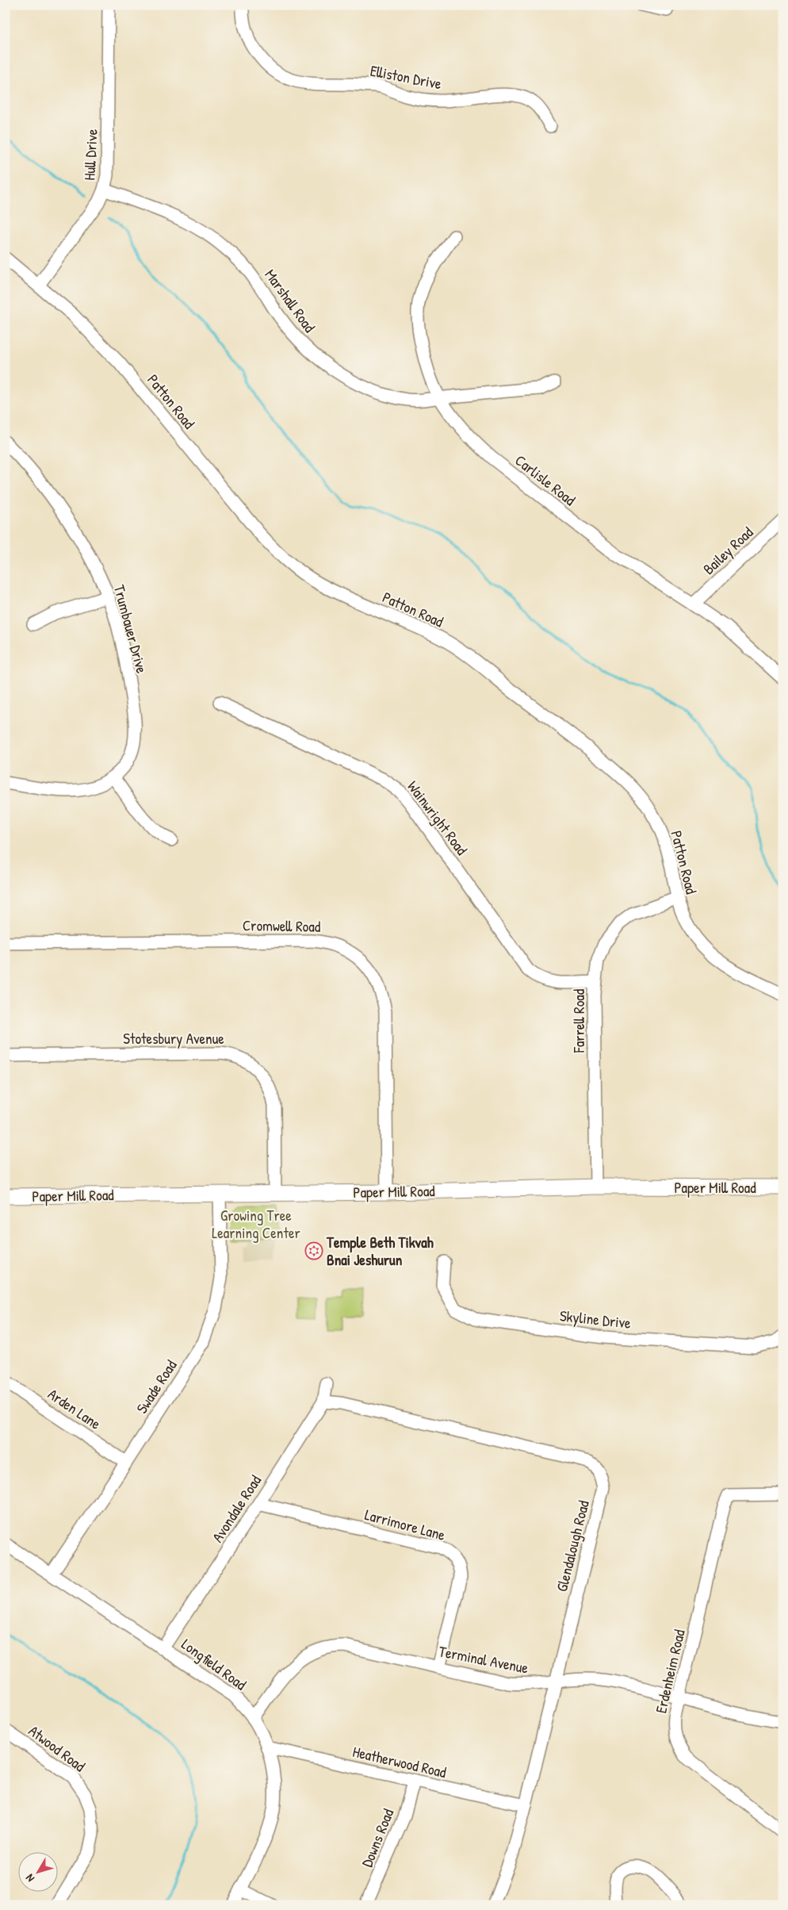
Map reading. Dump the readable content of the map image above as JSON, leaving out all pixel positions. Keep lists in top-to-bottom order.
{
  "streets": {
    "main road": ["Paper Mill Road"],
    "street": [
      "Elliston Drive",
      "Hull Drive",
      "Marshall Road",
      "Patton Road",
      "Carlisle Road",
      "Bailey Road",
      "Trumbauer Drive",
      "Wainwright Road",
      "Cromwell Road",
      "Farrell Road",
      "Stotesbury Avenue",
      "Skyline Drive",
      "Swade Road",
      "Arden Lane",
      "Avondale Road",
      "Larrimore Lane",
      "Glendalough Road",
      "Terminal Avenue",
      "Longfield Road",
      "Erdenheim Road",
      "Atwood Road",
      "Heatherwood Road",
      "Downs Road"
    ]
  },
  "crossings": [
    ["Hull Drive", "Marshall Road"],
    ["Hull Drive", "Patton Road"],
    ["Marshall Road", "Carlisle Road"],
    ["Patton Road", "Farrell Road"],
    ["Carlisle Road", "Bailey Road"],
    ["Wainwright Road", "Farrell Road"],
    ["Cromwell Road", "Paper Mill Road"],
    ["Farrell Road", "Paper Mill Road"],
    ["Stotesbury Avenue", "Paper Mill Road"],
    ["Paper Mill Road", "Swade Road"],
    ["Swade Road", "Arden Lane"],
    ["Swade Road", "Longfield Road"],
    ["Avondale Road", "Larrimore Lane"],
    ["Avondale Road", "Glendalough Road"],
    ["Avondale Road", "Longfield Road"],
    ["Larrimore Lane", "Terminal Avenue"],
    ["Glendalough Road", "Terminal Avenue"],
    ["Glendalough Road", "Heatherwood Road"],
    ["Terminal Avenue", "Longfield Road"],
    ["Terminal Avenue", "Erdenheim Road"],
    ["Longfield Road", "Heatherwood Road"],
    ["Heatherwood Road", "Downs Road"]
  ],
  "parks": ["Growing Tree Learning Center"],
  "places": {
    "synagogue": ["Temple Beth Tikvah Bnai Jeshurun"]
  },
  "north": "bottom left"
}
